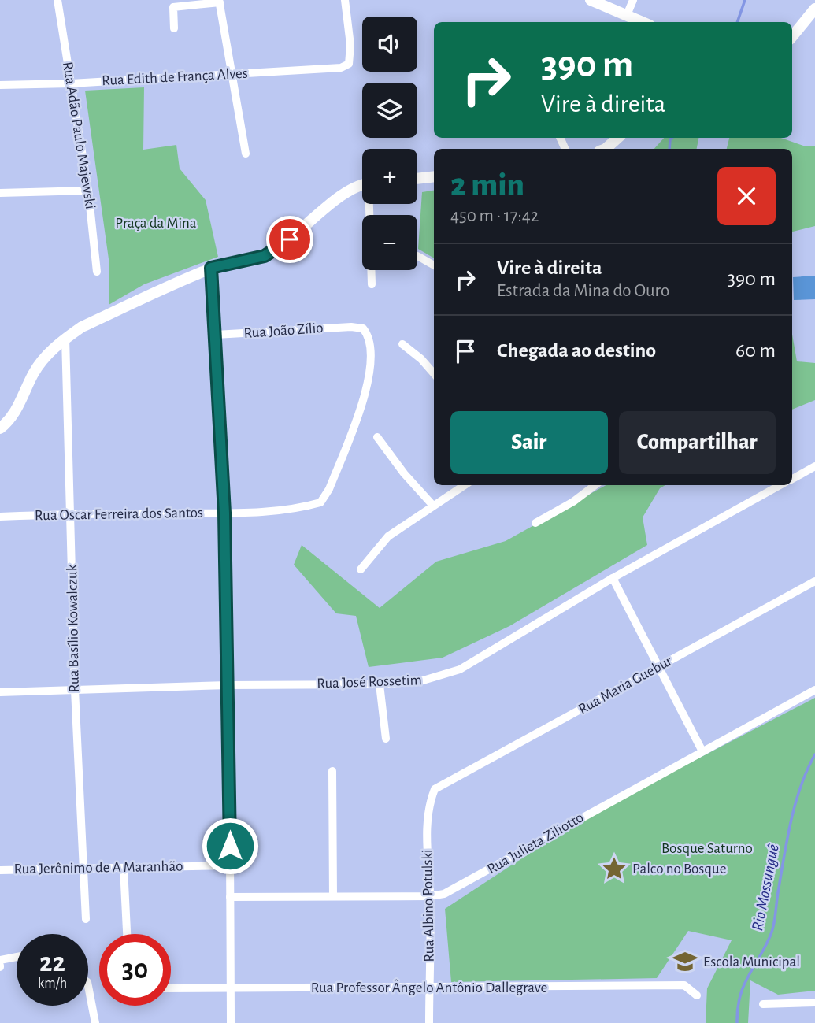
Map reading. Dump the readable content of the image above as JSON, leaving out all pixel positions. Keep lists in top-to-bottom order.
{
  "streets": {
    "street": [
      "Rua Edith de França Alves",
      "Rua Adão Paulo Majewski",
      "Rua João Zílio",
      "Rua Oscar Ferreira dos Santos",
      "Rua Basílio Kowalczuk",
      "Rua José Rossetim",
      "Rua Maria Guebur",
      "Rua Julieta Ziliotto",
      "Rua Jerônimo de A Maranhão",
      "Rua Albino Potulski",
      "Rua Professor Ângelo Antônio Dallegrave"
    ]
  },
  "crossings": [
    ["Rua Edith de França Alves", "Rua Adão Paulo Majewski"],
    ["Rua João Zílio", "Rua Oscar Ferreira dos Santos"],
    ["Rua Oscar Ferreira dos Santos", "Rua Basílio Kowalczuk"],
    ["Rua Basílio Kowalczuk", "Rua José Rossetim"],
    ["Rua Basílio Kowalczuk", "Rua Jerônimo de A Maranhão"],
    ["Rua Maria Guebur", "Rua Albino Potulski"],
    ["Rua Julieta Ziliotto", "Rua Albino Potulski"],
    ["Rua Albino Potulski", "Rua Professor Ângelo Antônio Dallegrave"]
  ],
  "water": ["Rio Mossunguê"],
  "parks": ["Praça da Mina", "Bosque Saturno"],
  "places": {
    "place": ["Palco no Bosque"],
    "school or university": ["Escola Municipal"]
  },
  "page": {
    "map_buttons": ["+", "−"],
    "turn": ["390 m", "Vire à direita"],
    "heading": ["2 min", "450 m · 17:42"],
    "list": [
      {
        "name": "Vire à direita",
        "note": "Estrada da Mina do Ouro",
        "value": "390 m"
      },
      {
        "name": "Chegada ao destino",
        "value": "60 m"
      }
    ],
    "buttons": ["Sair", "Compartilhar"],
    "speed": "22 km/h",
    "limit": "30"
  }
}
